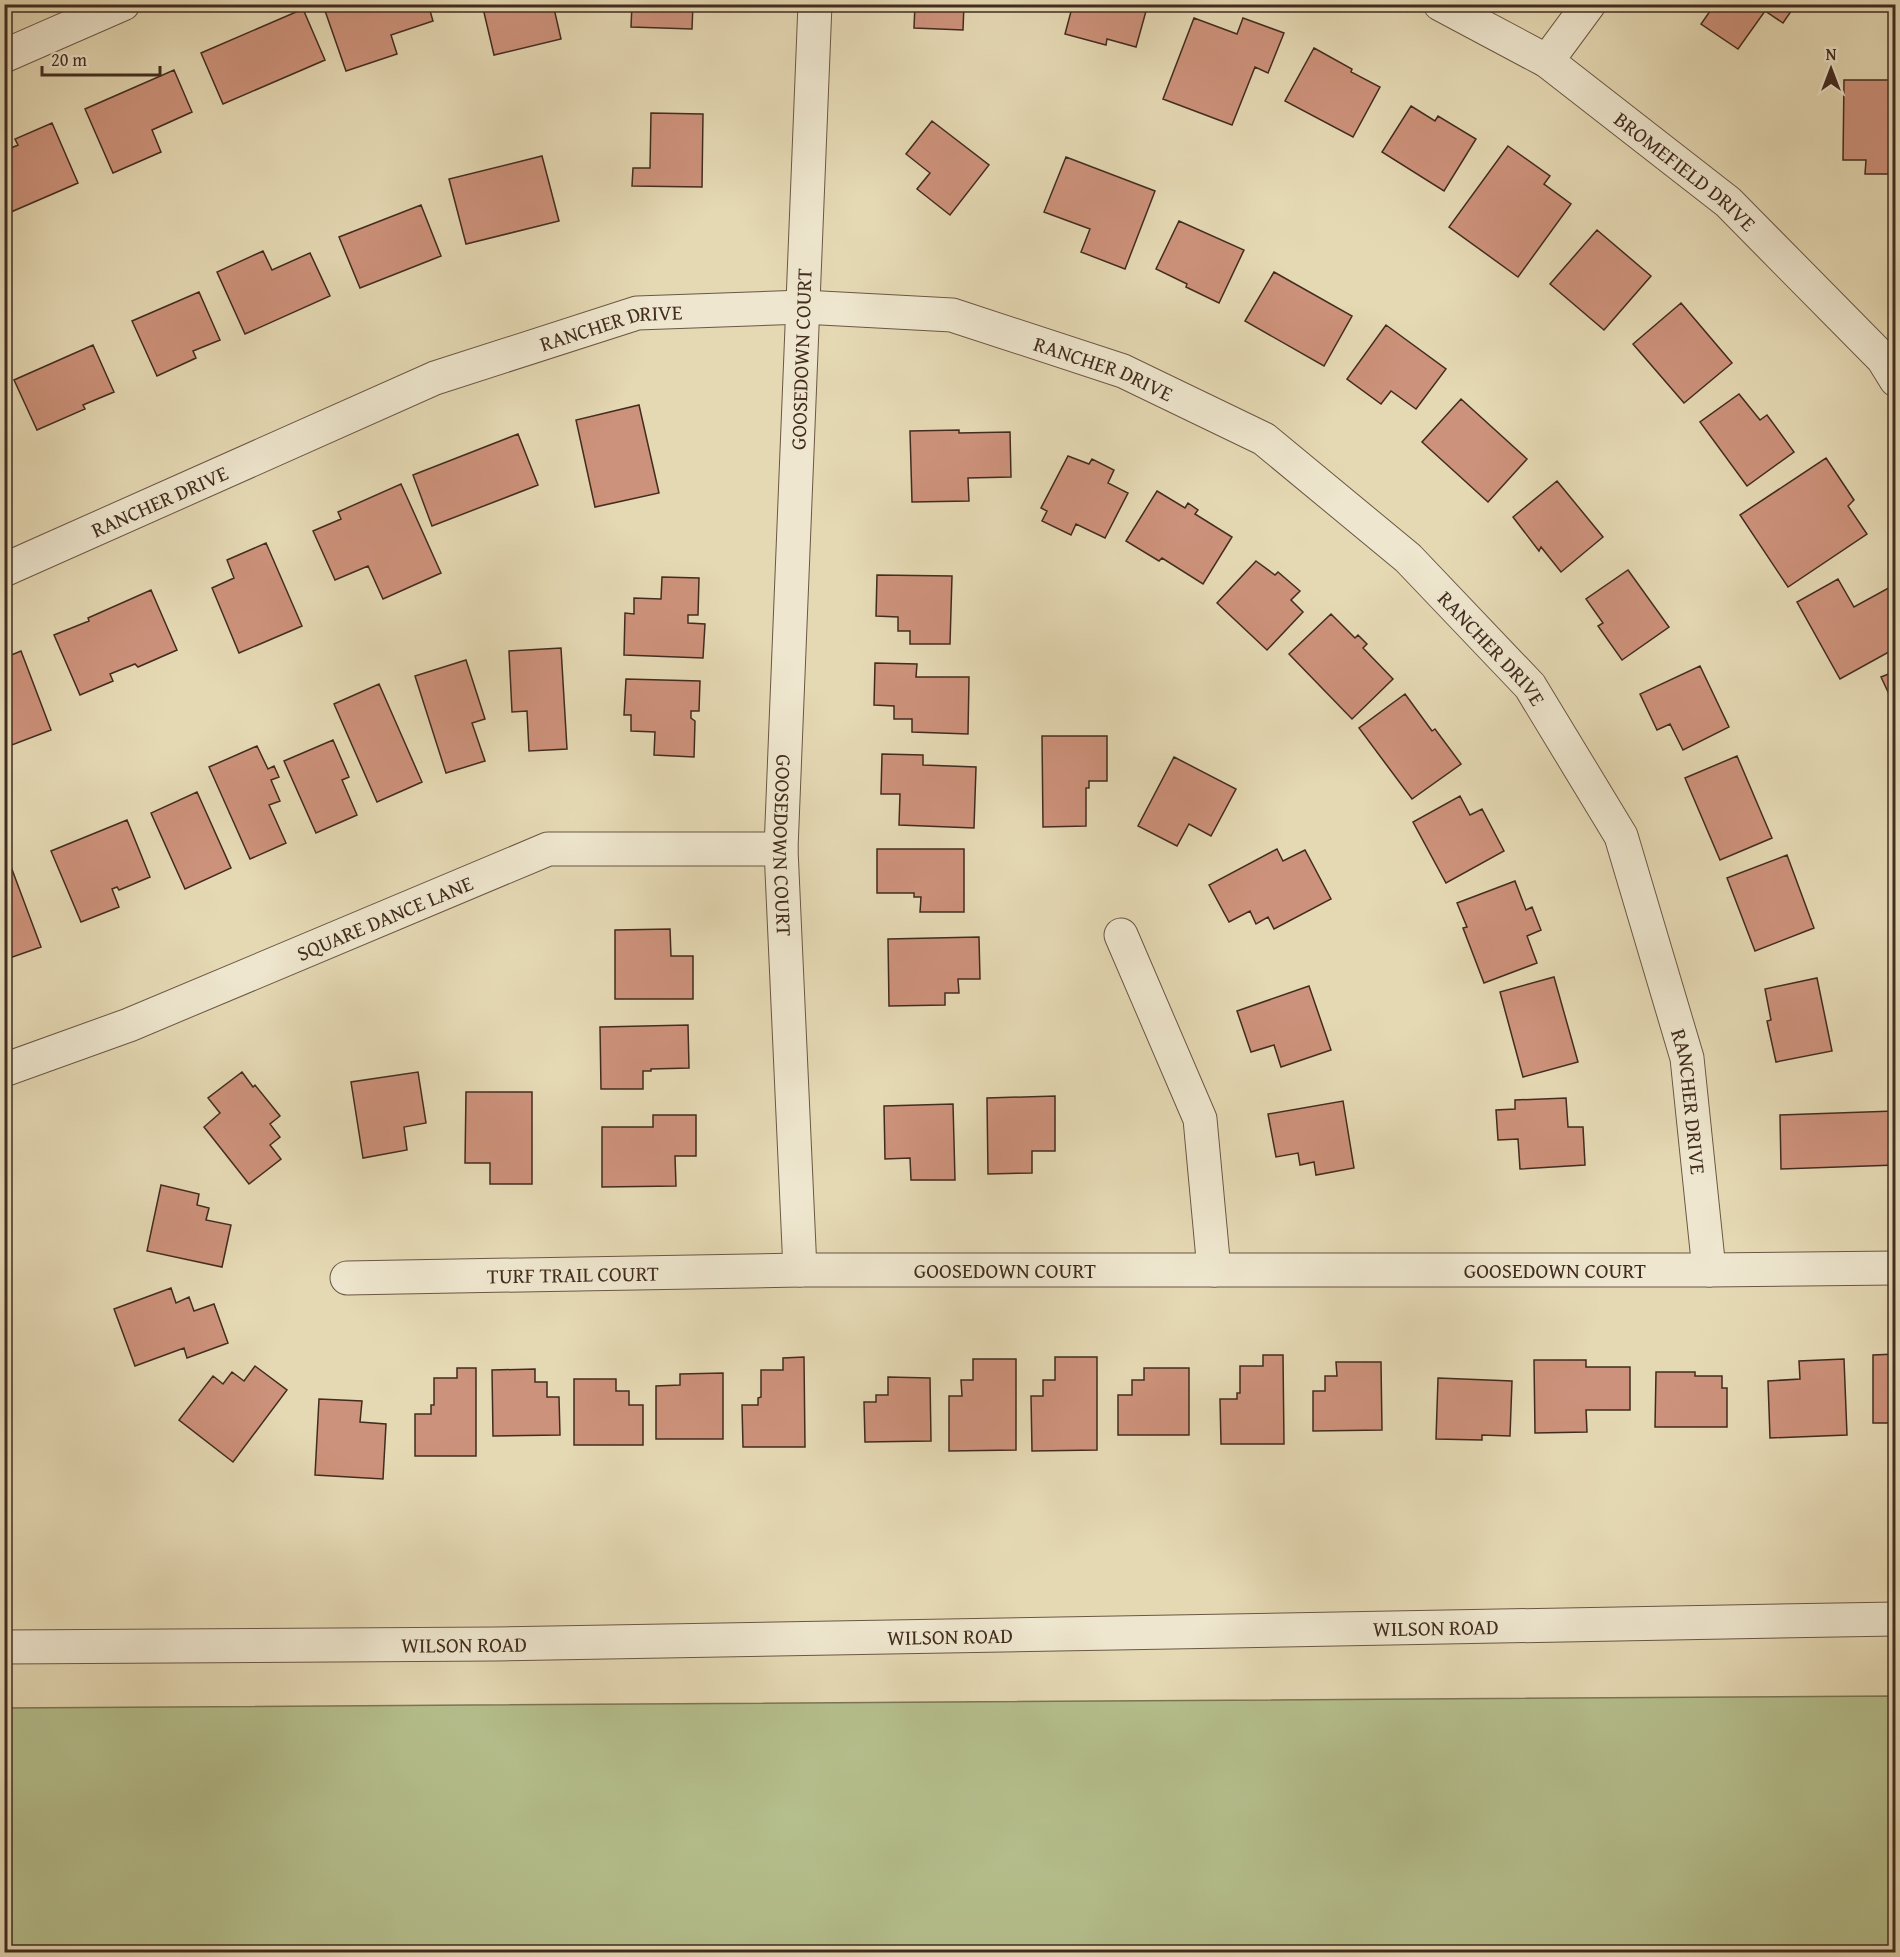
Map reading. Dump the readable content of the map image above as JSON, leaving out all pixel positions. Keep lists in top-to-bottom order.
{
  "streets": {
    "street": [
      "BROMEFIELD DRIVE",
      "RANCHER DRIVE",
      "GOOSEDOWN COURT",
      "SQUARE DANCE LANE",
      "TURF TRAIL COURT",
      "WILSON ROAD"
    ]
  },
  "crossings": [
    ["RANCHER DRIVE", "GOOSEDOWN COURT"],
    ["GOOSEDOWN COURT", "SQUARE DANCE LANE"],
    ["GOOSEDOWN COURT", "TURF TRAIL COURT"]
  ],
  "scale_bar": "20 m",
  "north": "top"
}
